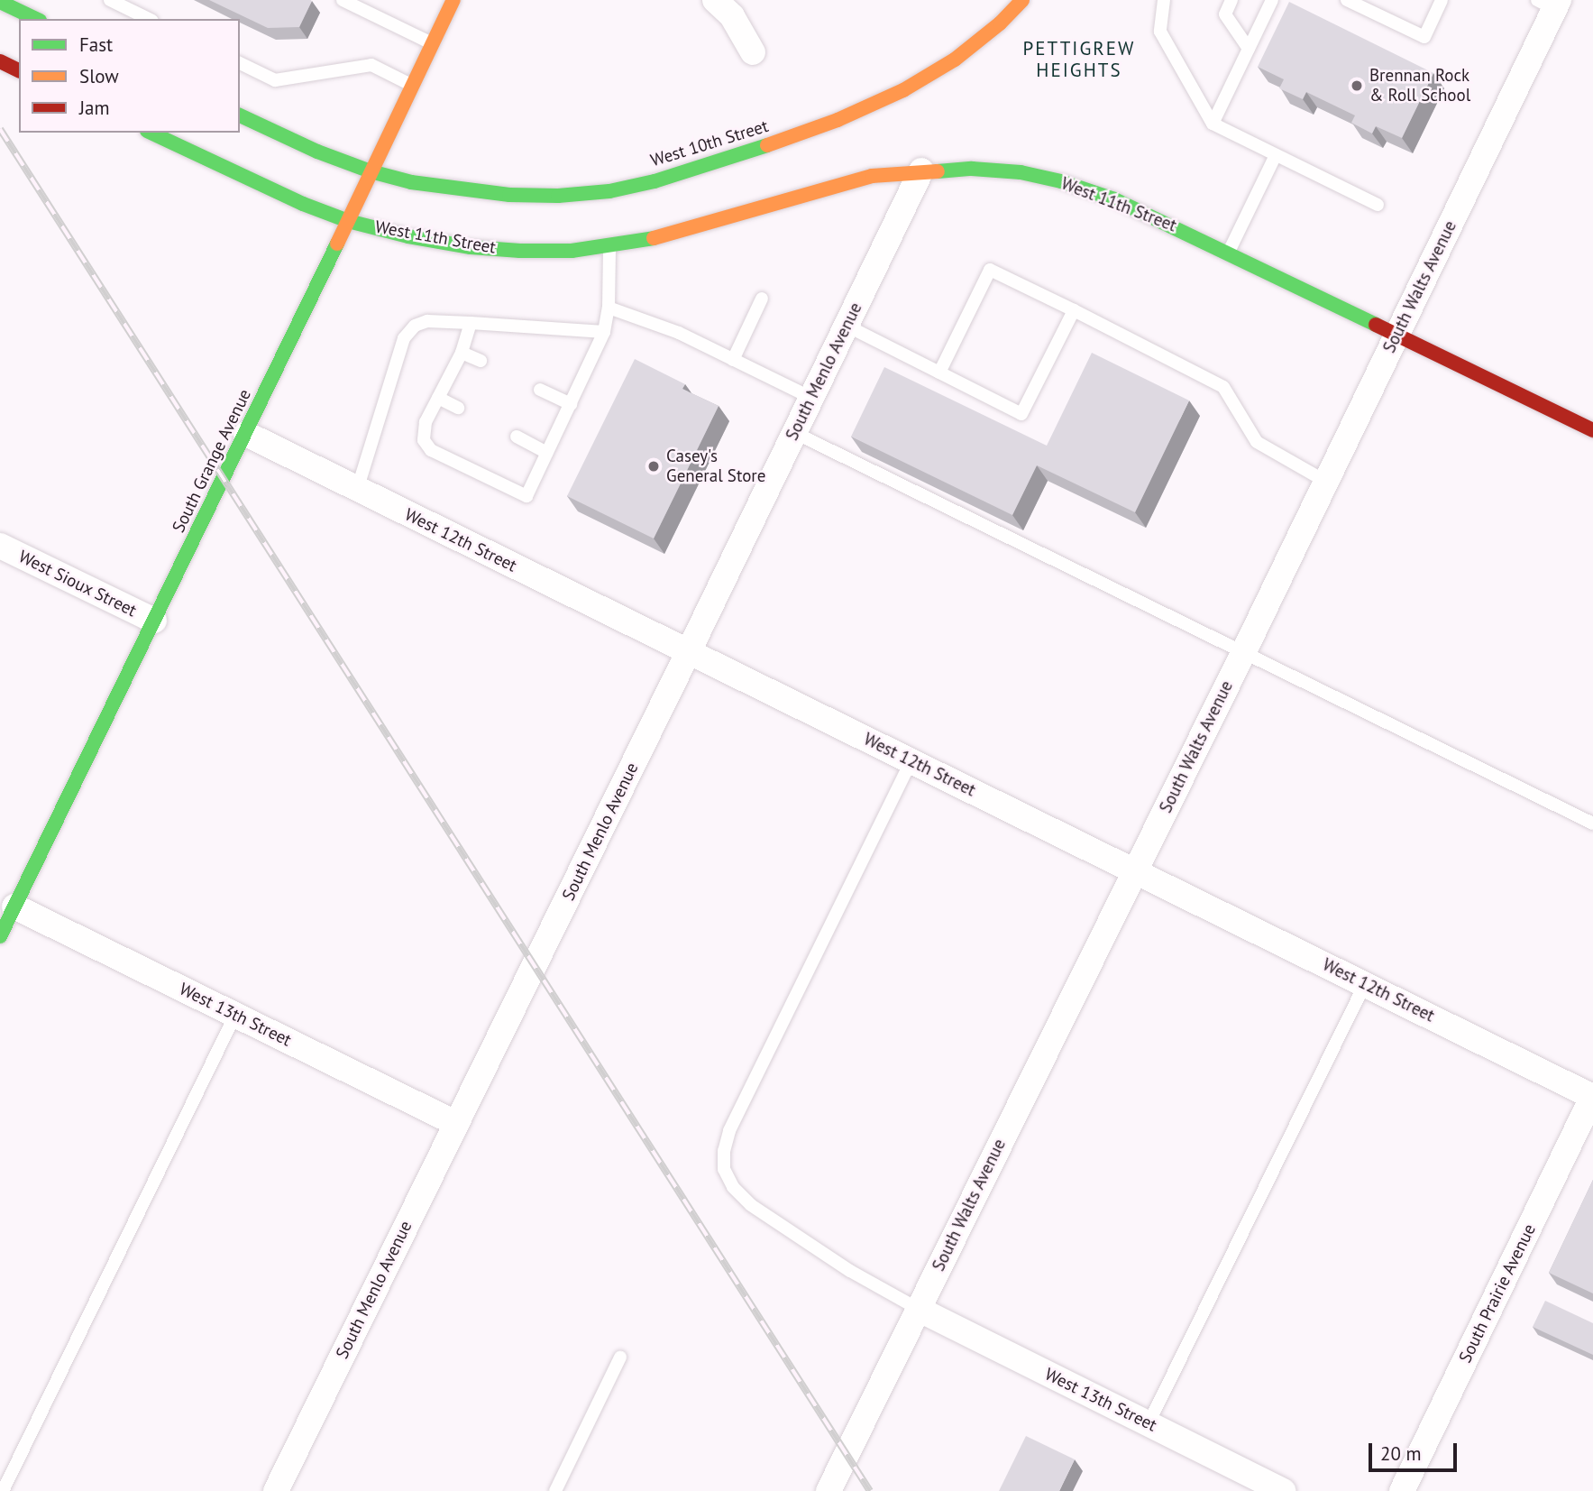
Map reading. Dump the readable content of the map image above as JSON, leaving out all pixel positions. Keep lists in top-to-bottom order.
{
  "streets": {
    "main road": ["West 10th Street", "West 11th Street", "South Grange Avenue"],
    "street": [
      "South Walts Avenue",
      "South Menlo Avenue",
      "West 12th Street",
      "West Sioux Street",
      "West 13th Street",
      "South Prairie Avenue"
    ]
  },
  "crossings": [
    ["West 10th Street", "South Grange Avenue"],
    ["West 11th Street", "South Walts Avenue"],
    ["West 11th Street", "South Menlo Avenue"],
    ["West 11th Street", "South Grange Avenue"],
    ["South Walts Avenue", "West 12th Street"],
    ["South Walts Avenue", "West 13th Street"],
    ["South Menlo Avenue", "West 12th Street"],
    ["South Menlo Avenue", "West 13th Street"],
    ["South Grange Avenue", "West 12th Street"],
    ["South Grange Avenue", "West Sioux Street"],
    ["South Grange Avenue", "West 13th Street"],
    ["West 12th Street", "South Prairie Avenue"]
  ],
  "districts": ["PETTIGREW HEIGHTS"],
  "places": ["Brennan Rock & Roll School", "Casey's General Store"],
  "legend": ["Fast", "Slow", "Jam"],
  "scale_bar": "20 m"
}
